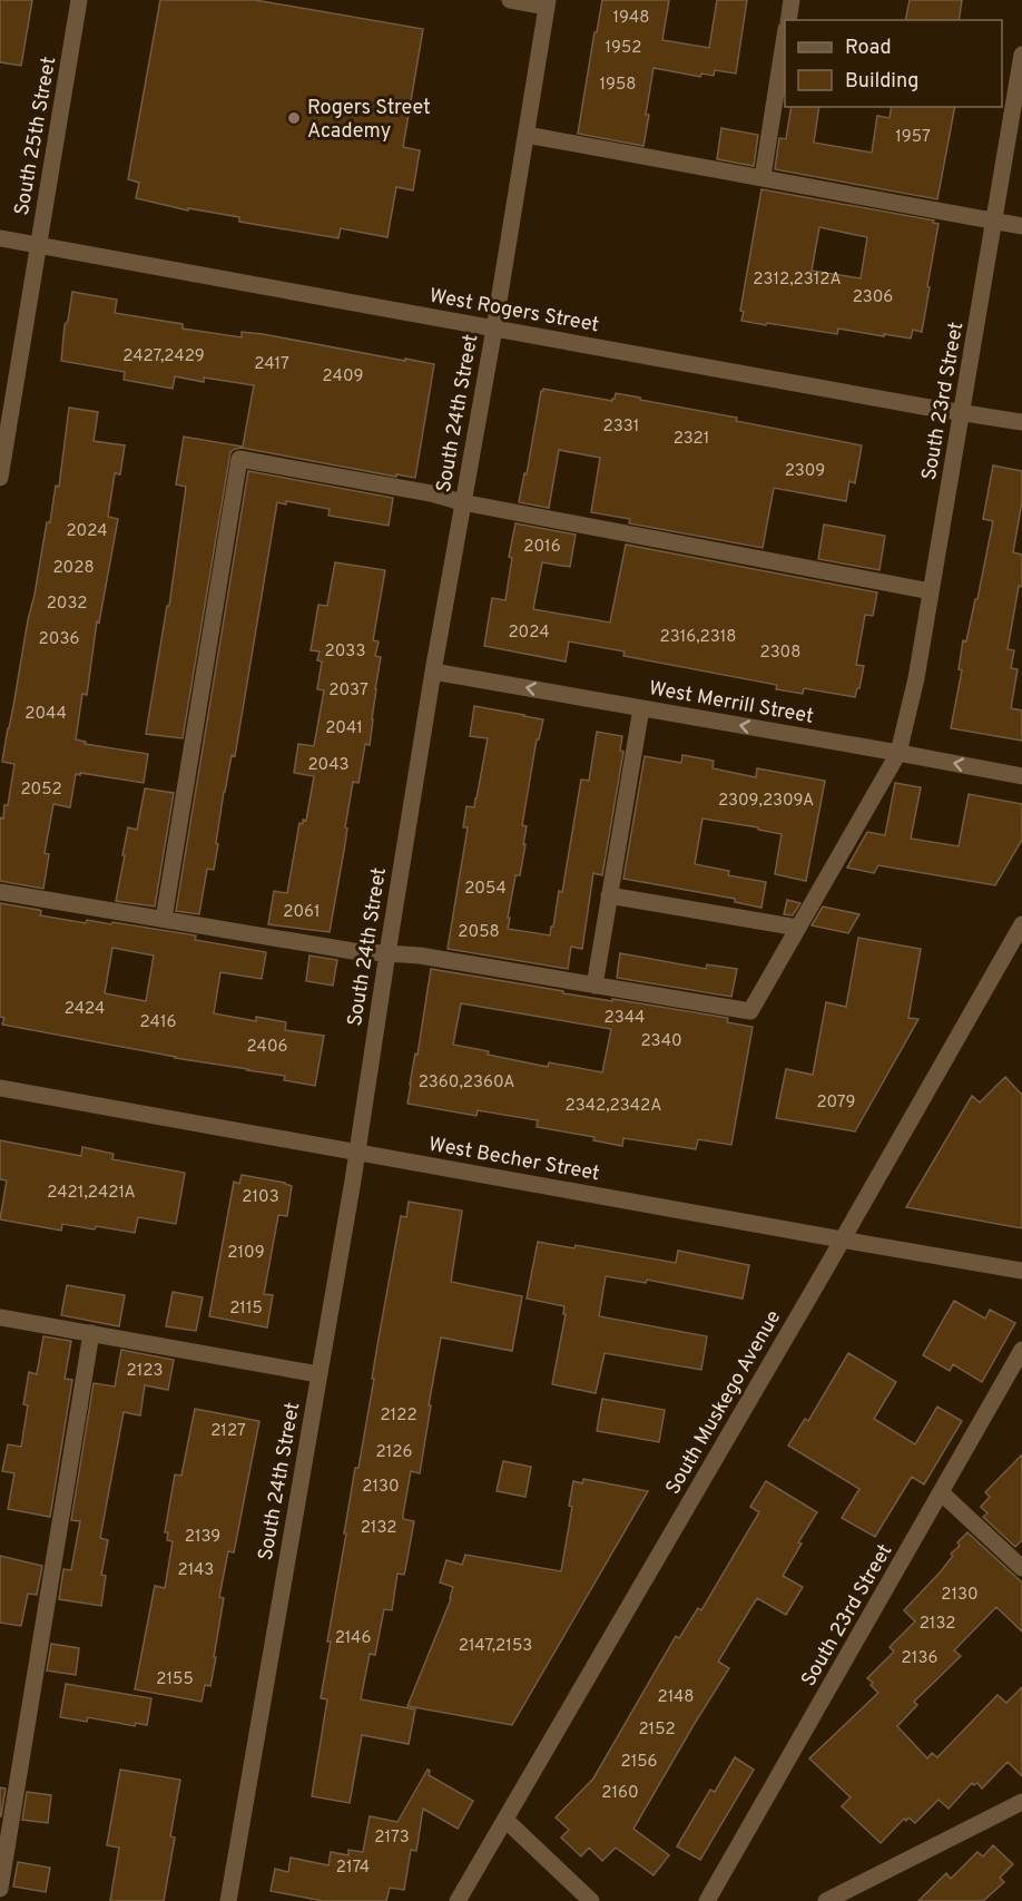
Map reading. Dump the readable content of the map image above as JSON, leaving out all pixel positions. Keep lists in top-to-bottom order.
{
  "streets": {
    "street": [
      "South 25th Street",
      "West Rogers Street",
      "South 23rd Street",
      "South 24th Street",
      "West Merrill Street",
      "West Becher Street",
      "South Muskego Avenue"
    ]
  },
  "crossings": [
    ["South 25th Street", "West Rogers Street"],
    ["West Rogers Street", "South 23rd Street"],
    ["West Rogers Street", "South 24th Street"],
    ["South 23rd Street", "West Merrill Street"],
    ["South 24th Street", "West Merrill Street"],
    ["South 24th Street", "West Becher Street"],
    ["West Becher Street", "South Muskego Avenue"]
  ],
  "one_way": ["West Merrill Street"],
  "places": ["Rogers Street Academy"],
  "house_numbers": [
    "1948",
    "1952",
    "1958",
    "1957",
    "2312,2312A",
    "2306",
    "2427,2429",
    "2417",
    "2409",
    "2331",
    "2321",
    "2309",
    "2024",
    "2016",
    "2028",
    "2032",
    "2024",
    "2316,2318",
    "2036",
    "2033",
    "2308",
    "2037",
    "2044",
    "2041",
    "2043",
    "2052",
    "2309,2309A",
    "2054",
    "2061",
    "2058",
    "2424",
    "2344",
    "2416",
    "2340",
    "2406",
    "2360,2360A",
    "2079",
    "2342,2342A",
    "2421,2421A",
    "2103",
    "2109",
    "2115",
    "2123",
    "2122",
    "2127",
    "2126",
    "2130",
    "2132",
    "2139",
    "2143",
    "2130",
    "2132",
    "2146",
    "2147,2153",
    "2136",
    "2155",
    "2148",
    "2152",
    "2156",
    "2160",
    "2173",
    "2174"
  ],
  "legend": ["Road", "Building"]
}
